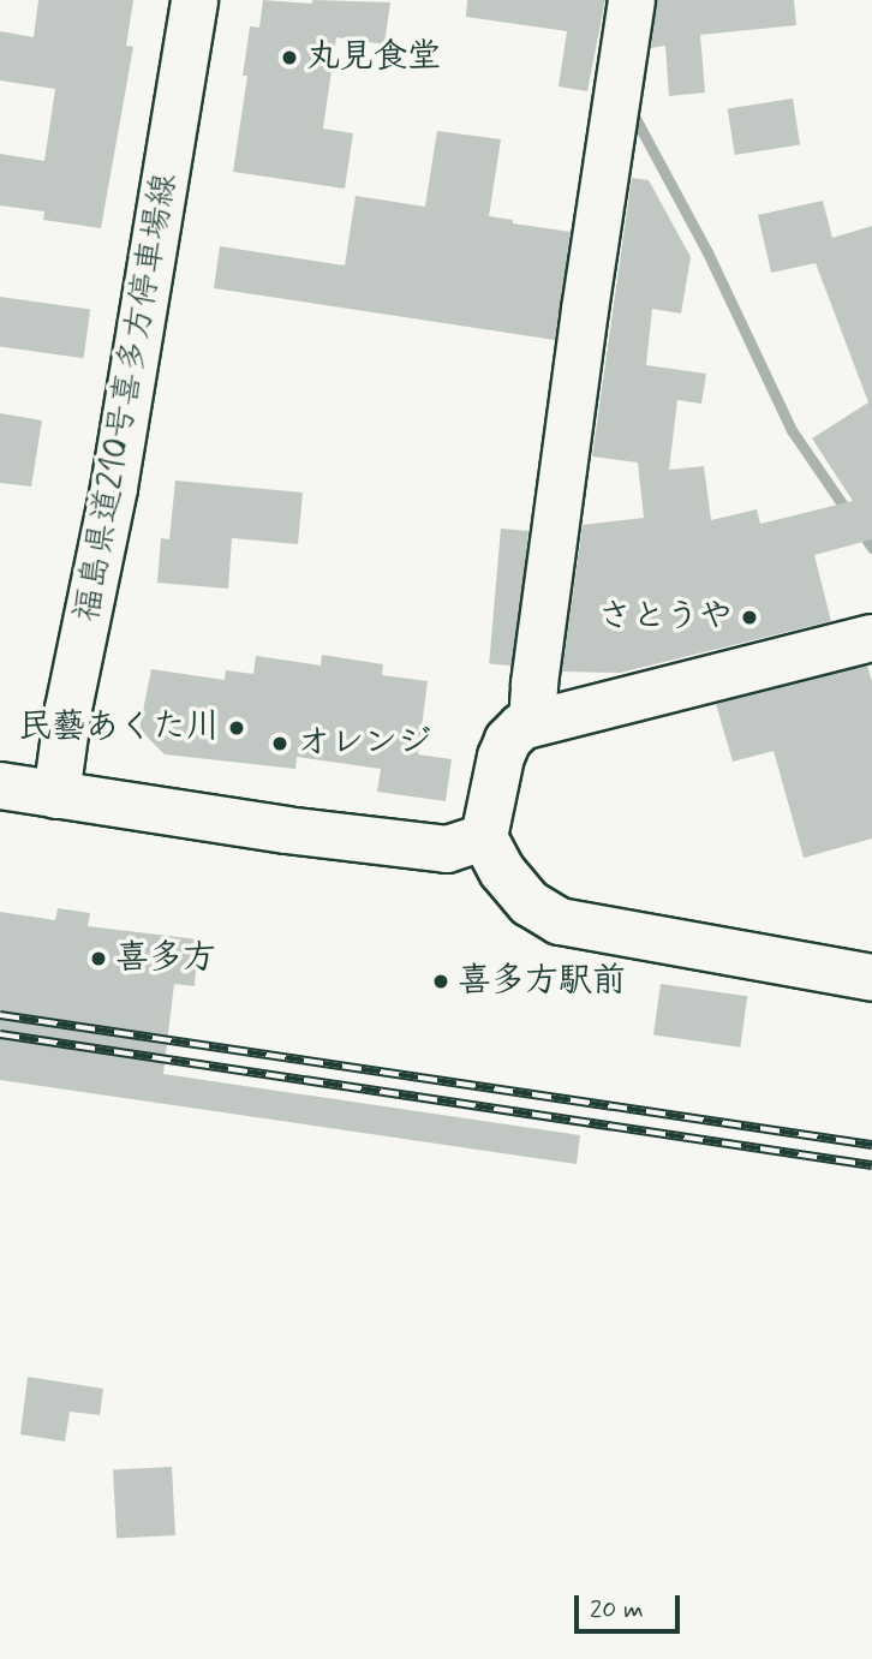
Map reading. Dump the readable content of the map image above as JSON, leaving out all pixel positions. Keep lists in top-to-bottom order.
{
  "streets": {
    "street": ["福島県道210号喜多方停車場線"]
  },
  "places": [
    "丸見食堂",
    "さとうや",
    "民藝あくた川",
    "オレンジ",
    "喜多方",
    "喜多方駅前"
  ],
  "scale_bar": "20 m"
}
